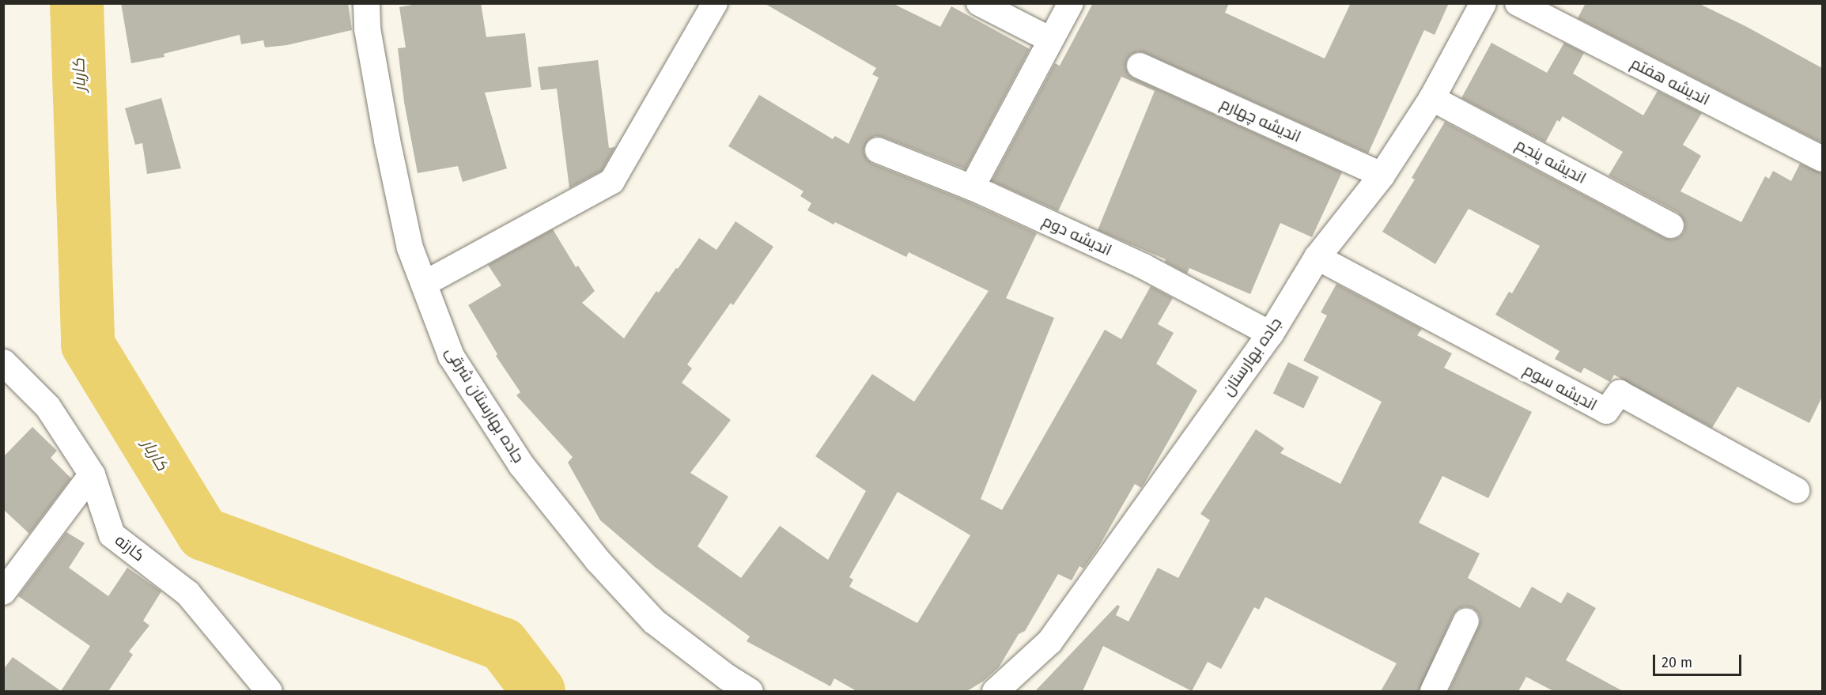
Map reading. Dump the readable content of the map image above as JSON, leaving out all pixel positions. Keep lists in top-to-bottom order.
{
  "streets": {
    "street": [
      "اندیشه هفتم",
      "اندیشه چهارم",
      "اندیشه پنجم",
      "اندیشه دوم",
      "جاده بهارستان",
      "اندیشه سوم",
      "جاده بهارستان شرقی",
      "کارته"
    ]
  },
  "crossings": [
    ["اندیشه چهارم", "جاده بهارستان"],
    ["اندیشه پنجم", "جاده بهارستان"],
    ["اندیشه دوم", "جاده بهارستان"],
    ["جاده بهارستان", "اندیشه سوم"]
  ],
  "water": ["کاربار"],
  "scale_bar": "20 m"
}
